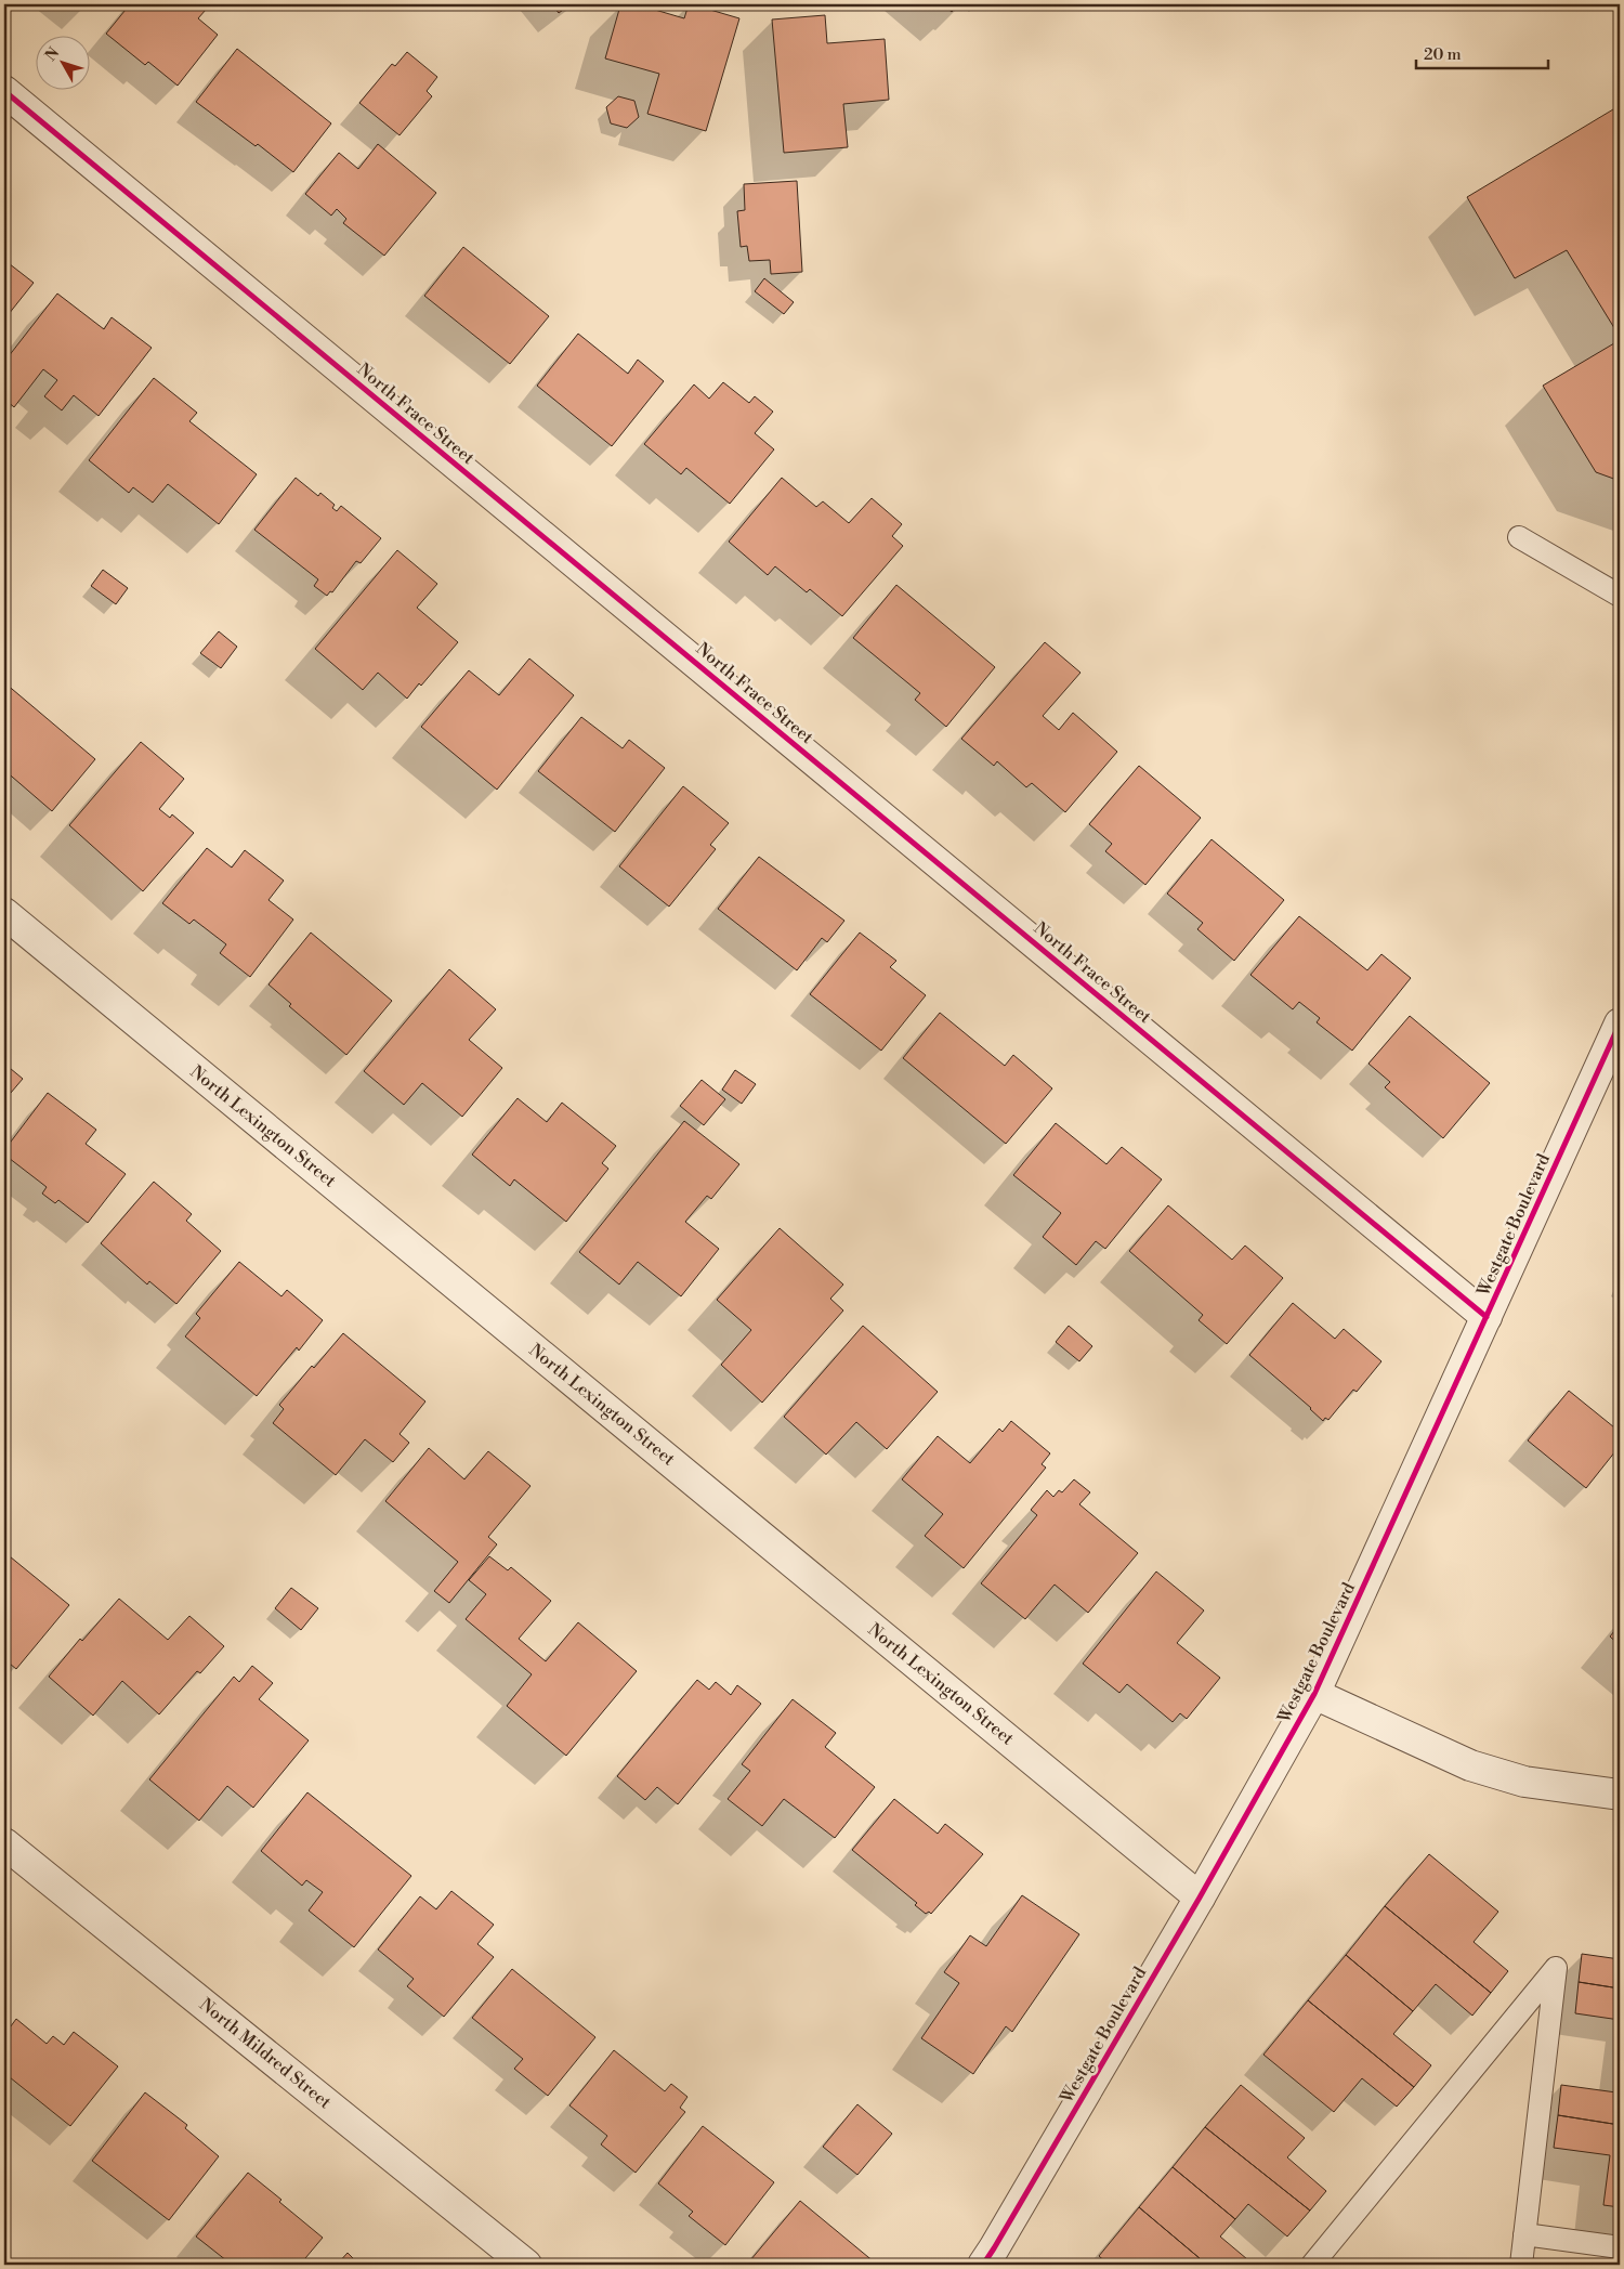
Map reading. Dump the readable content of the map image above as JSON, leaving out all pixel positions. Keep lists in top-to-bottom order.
{
  "streets": {
    "street": [
      "North Frace Street",
      "North Lexington Street",
      "Westgate Boulevard",
      "North Mildred Street"
    ]
  },
  "crossings": [
    ["North Frace Street", "Westgate Boulevard"],
    ["North Lexington Street", "Westgate Boulevard"]
  ],
  "scale_bar": "20 m",
  "north": "top left"
}
